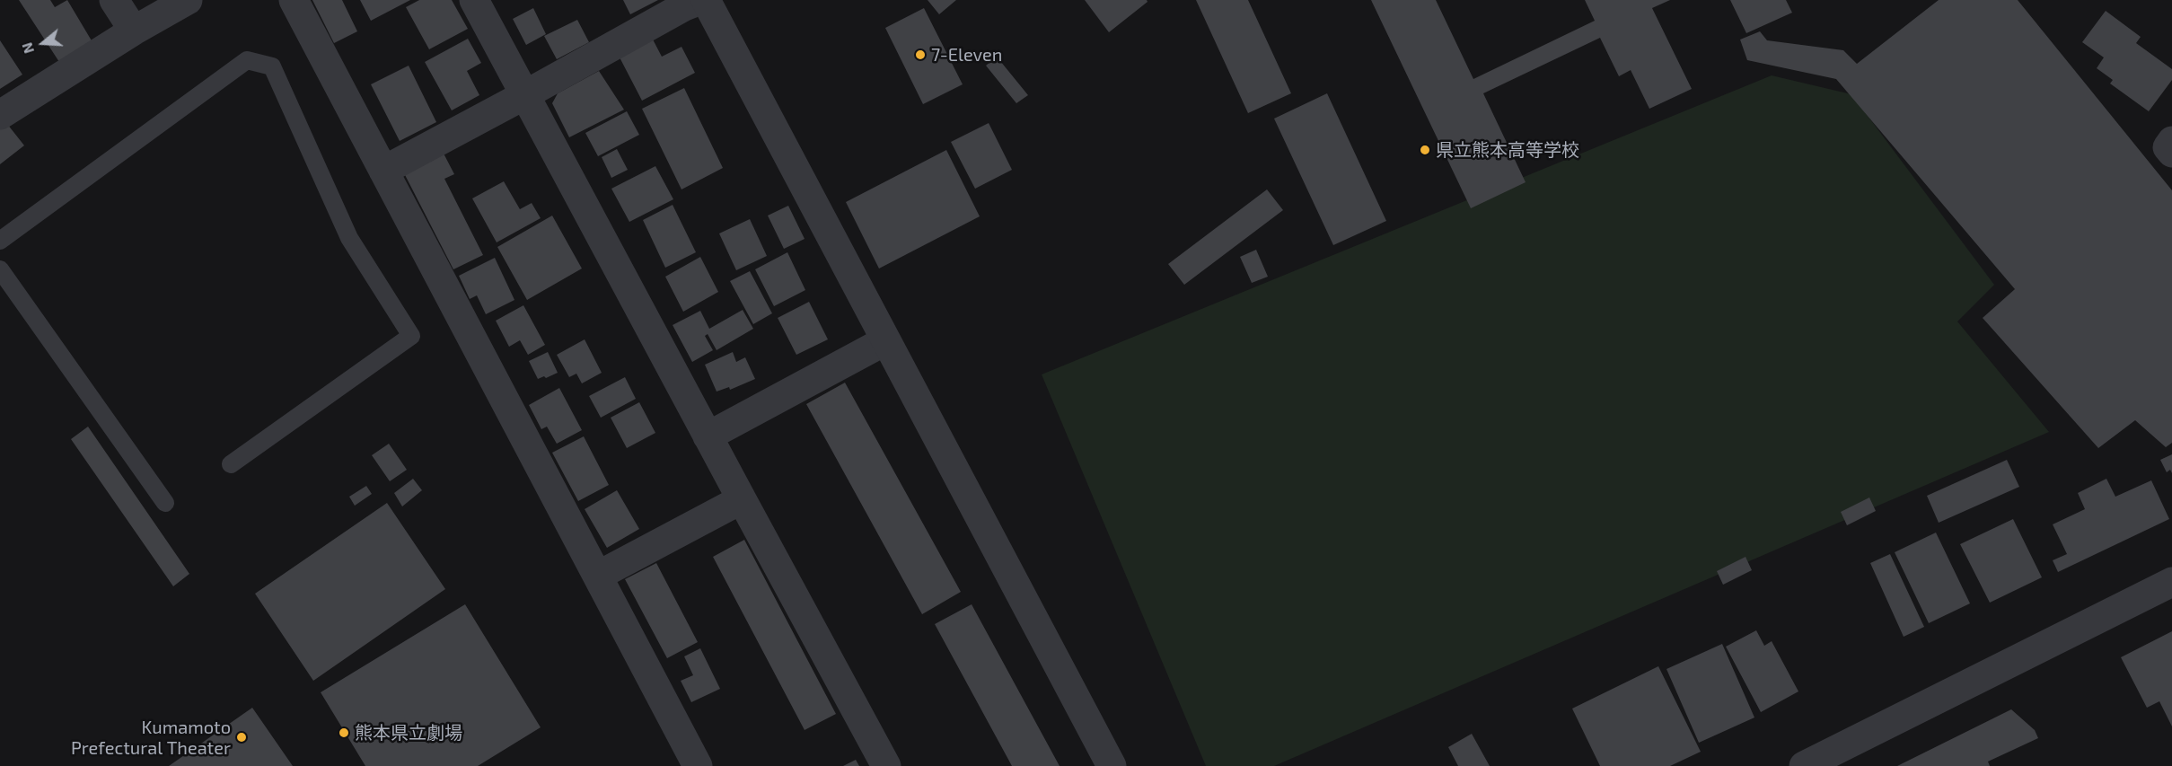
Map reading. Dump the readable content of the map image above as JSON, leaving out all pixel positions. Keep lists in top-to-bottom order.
{
  "places": [
    "7-Eleven",
    "県立熊本高等学校",
    "熊本県立劇場",
    "Kumamoto Prefectural Theater"
  ],
  "north": "left"
}
